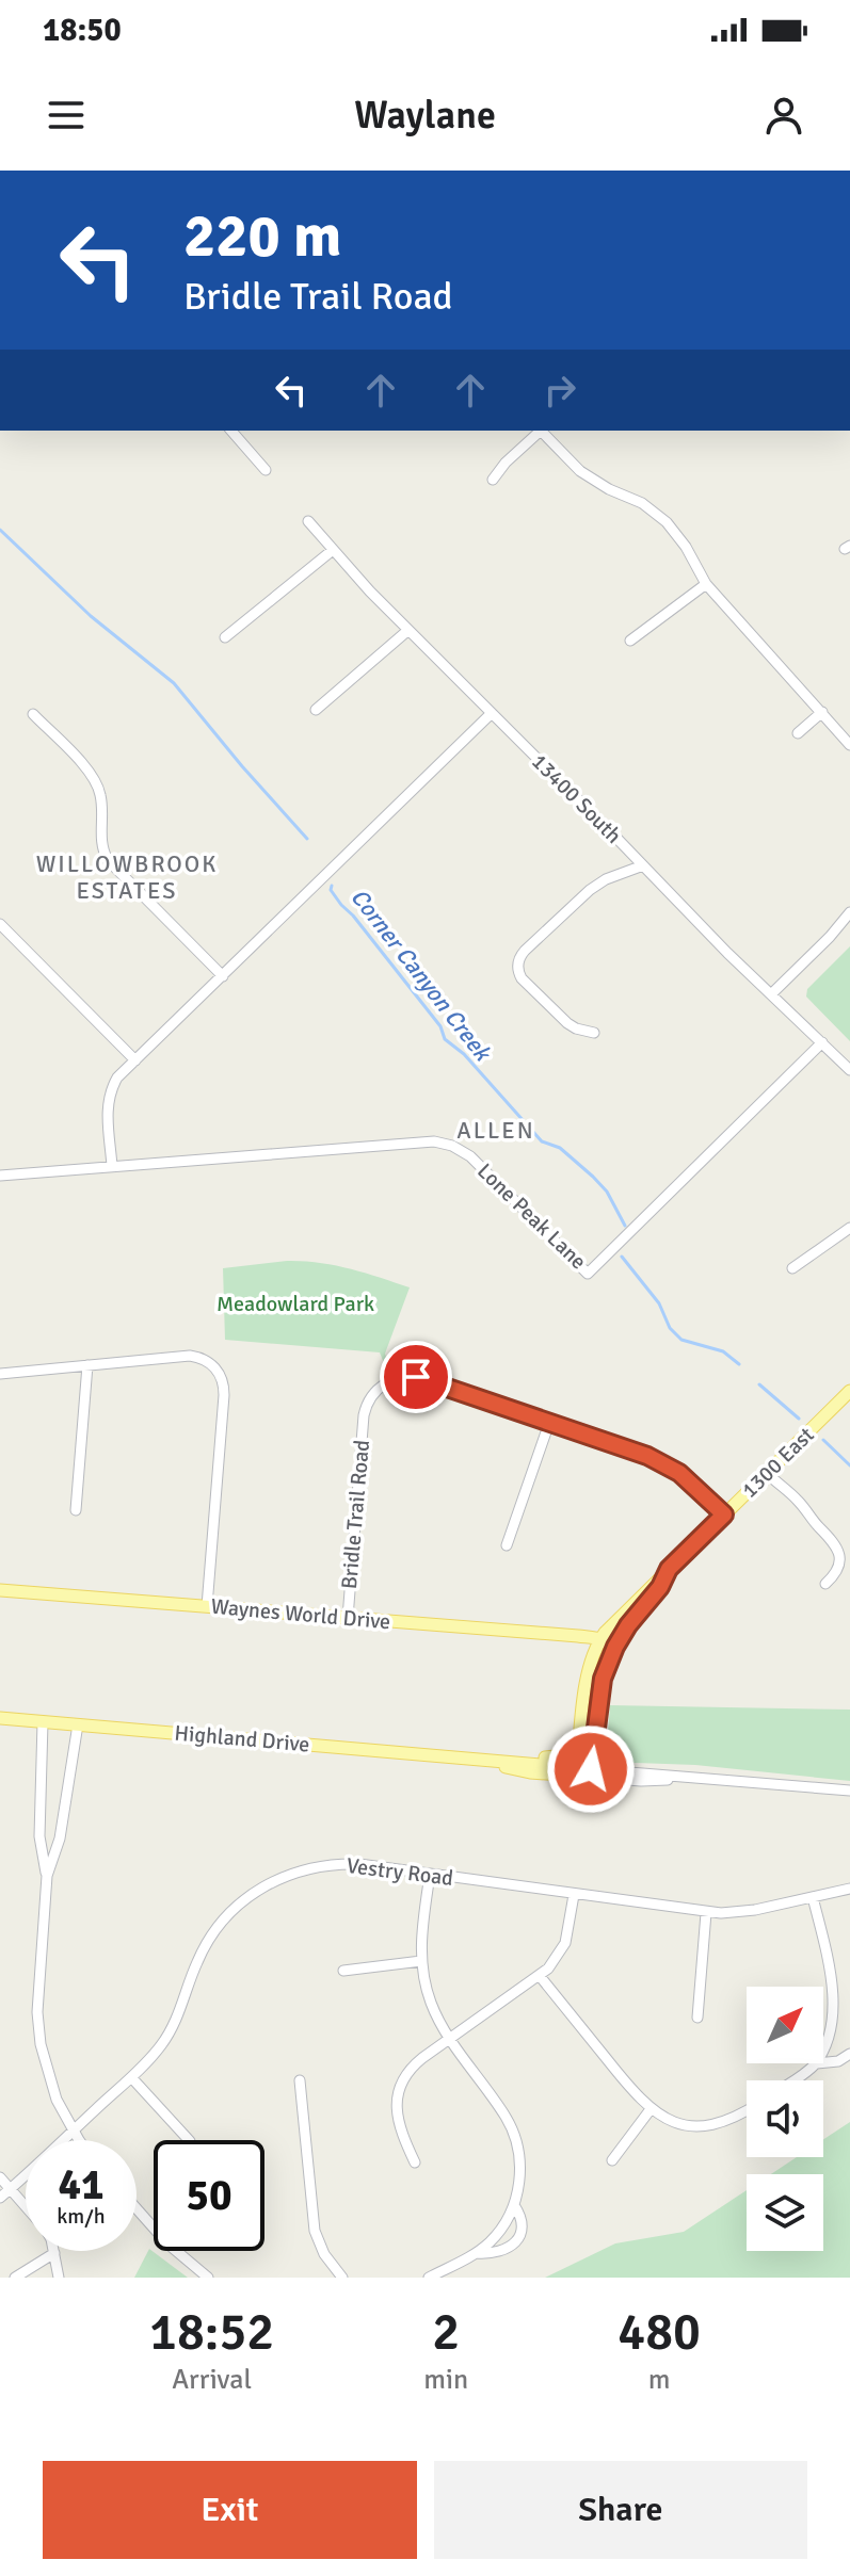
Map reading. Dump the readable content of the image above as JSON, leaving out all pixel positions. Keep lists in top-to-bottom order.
{
  "streets": {
    "main road": ["1300 East", "Waynes World Drive", "Highland Drive"],
    "street": [
      "13400 South",
      "Lone Peak Lane",
      "Bridle Trail Road",
      "Vestry Road"
    ]
  },
  "crossings": [
    ["13400 South", "Lone Peak Lane"],
    ["1300 East", "Bridle Trail Road"],
    ["1300 East", "Waynes World Drive"],
    ["1300 East", "Highland Drive"],
    ["Bridle Trail Road", "Waynes World Drive"]
  ],
  "districts": ["WILLOWBROOK ESTATES", "ALLEN"],
  "water": ["Corner Canyon Creek"],
  "parks": ["Meadowlard Park"],
  "north": "top right",
  "page": {
    "status": "18:50",
    "header": "Waylane",
    "turn": ["220 m", "Bridle Trail Road"],
    "speed": "41 km/h",
    "limit": "50",
    "eta": [
      "18:52",
      "Arrival",
      "2",
      "min",
      "480",
      "m"
    ],
    "buttons": ["Exit", "Share"]
  }
}
